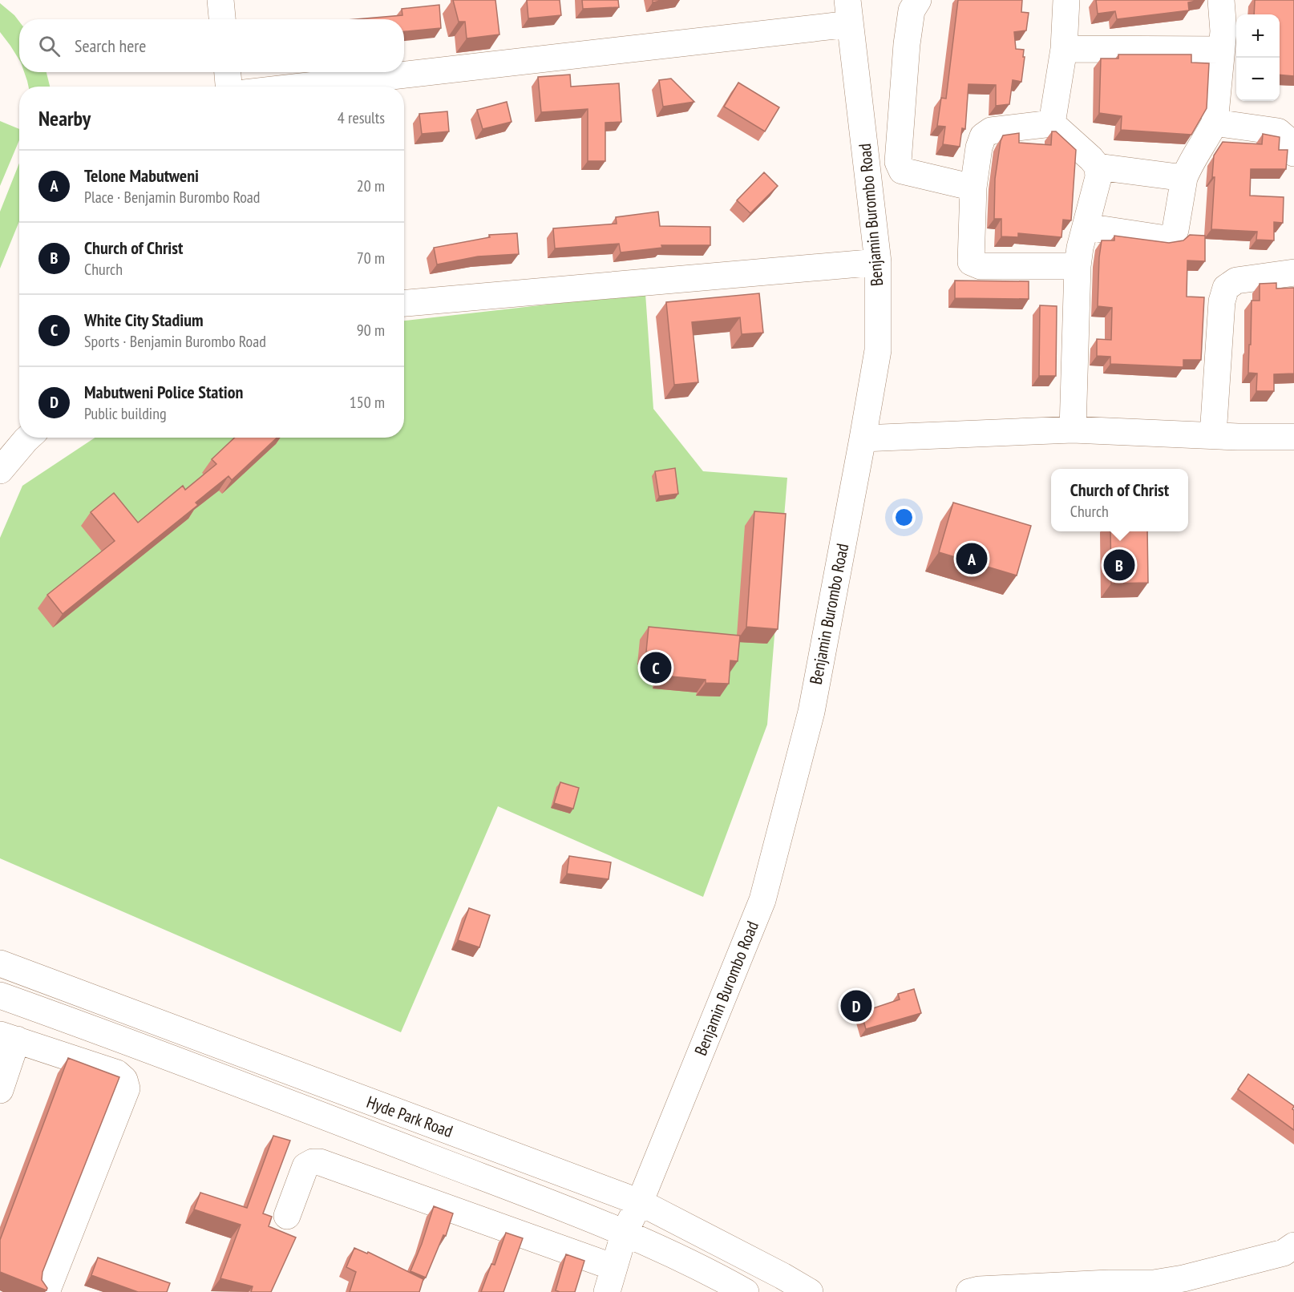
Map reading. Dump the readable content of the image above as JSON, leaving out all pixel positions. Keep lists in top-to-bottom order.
{
  "streets": {
    "street": ["Benjamin Burombo Road", "Hyde Park Road"]
  },
  "crossings": [
    ["Benjamin Burombo Road", "Hyde Park Road"]
  ],
  "page": {
    "map_buttons": ["+", "−"],
    "search": "Search here",
    "heading": ["Nearby", "4 results"],
    "list": [
      {
        "mark": "A",
        "name": "Telone Mabutweni",
        "note": "Place · Benjamin Burombo Road",
        "value": "20 m"
      },
      {
        "mark": "B",
        "name": "Church of Christ",
        "note": "Church",
        "value": "70 m"
      },
      {
        "mark": "C",
        "name": "White City Stadium",
        "note": "Sports · Benjamin Burombo Road",
        "value": "90 m"
      },
      {
        "mark": "D",
        "name": "Mabutweni Police Station",
        "note": "Public building",
        "value": "150 m"
      }
    ],
    "popup": ["Church of Christ", "Church"],
    "pins": [
      "A",
      "B",
      "C",
      "D"
    ]
  }
}
